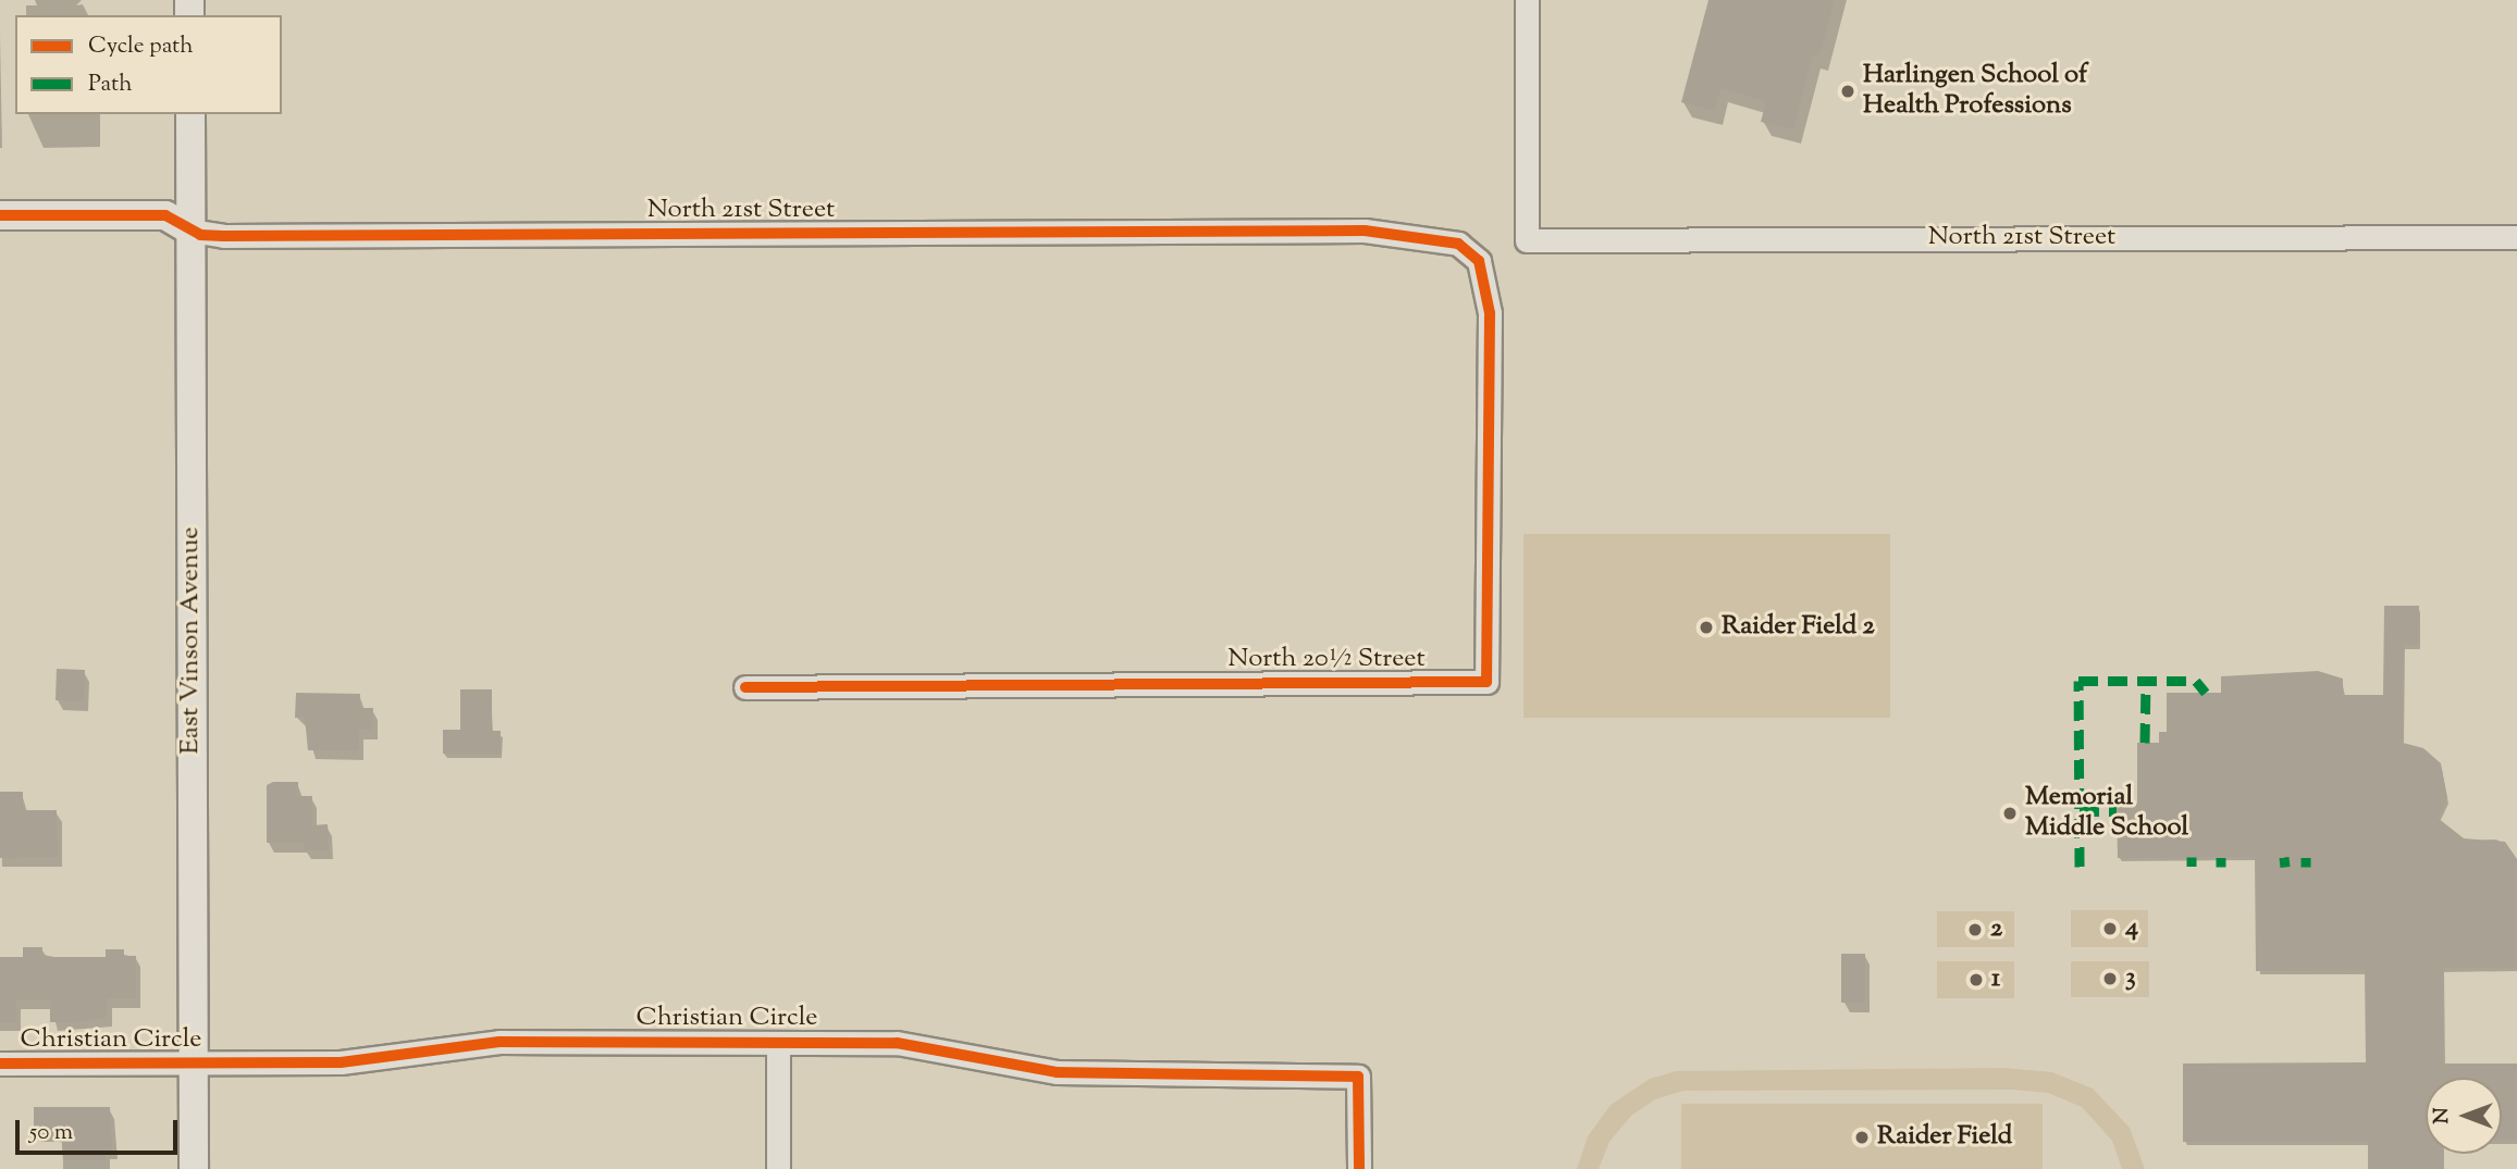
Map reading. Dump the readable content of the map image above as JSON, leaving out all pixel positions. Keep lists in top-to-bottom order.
{
  "streets": {
    "street": [
      "North 21st Street",
      "East Vinson Avenue",
      "North 20½ Street",
      "Christian Circle"
    ]
  },
  "crossings": [
    ["North 21st Street", "East Vinson Avenue"],
    ["North 21st Street", "North 20½ Street"],
    ["East Vinson Avenue", "Christian Circle"]
  ],
  "places": [
    "Harlingen School of Health Professions",
    "Raider Field 2",
    "Memorial Middle School",
    "4",
    "2",
    "3",
    "1",
    "Raider Field"
  ],
  "legend": ["Cycle path", "Path"],
  "scale_bar": "50 m",
  "north": "left"
}
